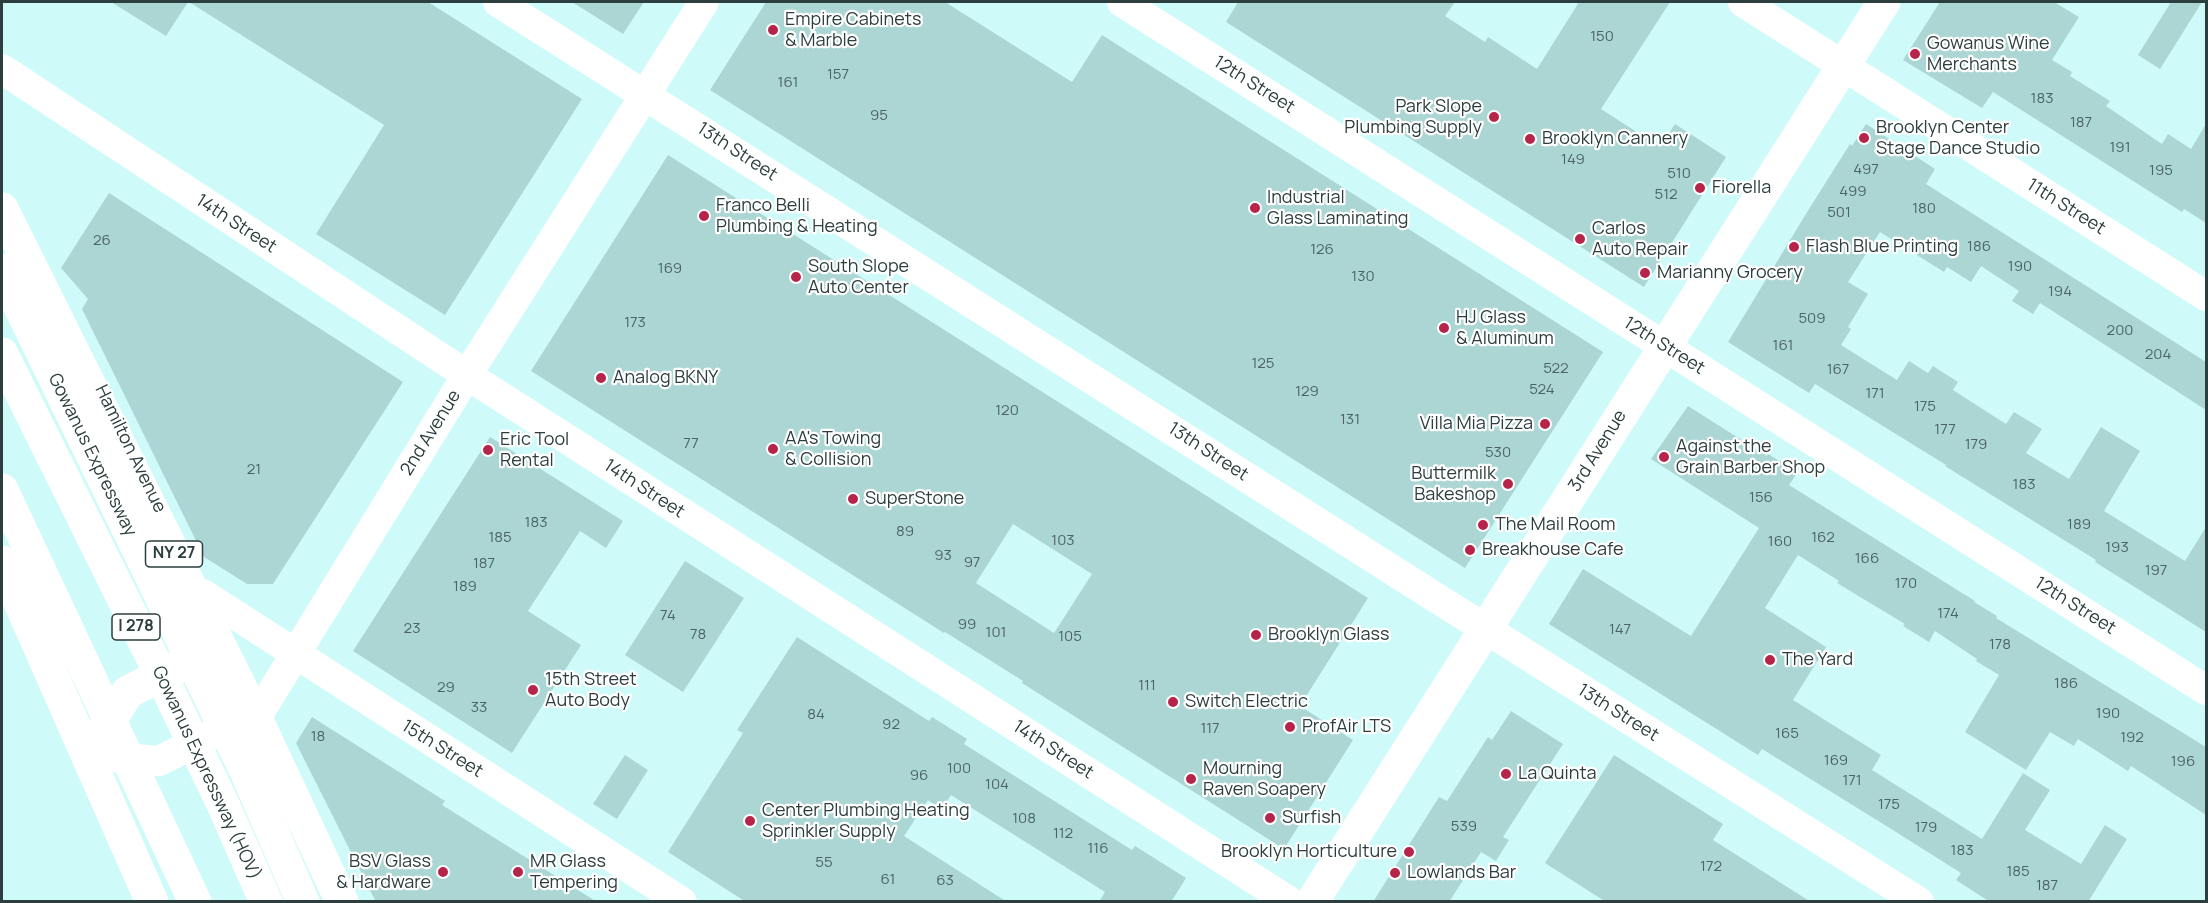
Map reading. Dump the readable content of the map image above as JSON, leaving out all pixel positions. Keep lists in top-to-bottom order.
{
  "streets": {
    "main road": [
      "Hamilton Avenue",
      "3rd Avenue",
      "Gowanus Expressway",
      "NY 27",
      "I 278",
      "Gowanus Expressway (HOV)"
    ],
    "street": [
      "12th Street",
      "13th Street",
      "11th Street",
      "14th Street",
      "2nd Avenue",
      "15th Street"
    ]
  },
  "crossings": [
    ["12th Street", "3rd Avenue"],
    ["13th Street", "2nd Avenue"],
    ["13th Street", "3rd Avenue"],
    ["11th Street", "3rd Avenue"],
    ["14th Street", "2nd Avenue"],
    ["2nd Avenue", "Hamilton Avenue"],
    ["2nd Avenue", "15th Street"],
    ["Hamilton Avenue", "15th Street"]
  ],
  "places": [
    "Empire Cabinets & Marble",
    "Gowanus Wine Merchants",
    "Park Slope Plumbing Supply",
    "Brooklyn Center Stage Dance Studio",
    "Brooklyn Cannery",
    "Fiorella",
    "Industrial Glass Laminating",
    "Franco Belli Plumbing & Heating",
    "Carlos Auto Repair",
    "Flash Blue Printing",
    "Marianny Grocery",
    "South Slope Auto Center",
    "HJ Glass & Aluminum",
    "Analog BKNY",
    "Villa Mia Pizza",
    "AA's Towing & Collision",
    "Eric Tool Rental",
    "Against the Grain Barber Shop",
    "Buttermilk Bakeshop",
    "SuperStone",
    "The Mail Room",
    "Breakhouse Cafe",
    "Brooklyn Glass",
    "The Yard",
    "15th Street Auto Body",
    "Switch Electric",
    "ProfAir LTS",
    "La Quinta",
    "Mourning Raven Soapery",
    "Surfish",
    "Center Plumbing Heating Sprinkler Supply",
    "Brooklyn Horticulture",
    "BSV Glass & Hardware",
    "MR Glass Tempering",
    "Lowlands Bar"
  ],
  "house_numbers": [
    "150",
    "157",
    "161",
    "183",
    "95",
    "187",
    "191",
    "149",
    "497",
    "195",
    "510",
    "499",
    "512",
    "180",
    "501",
    "26",
    "186",
    "126",
    "190",
    "169",
    "130",
    "194",
    "509",
    "173",
    "200",
    "161",
    "204",
    "125",
    "522",
    "167",
    "524",
    "129",
    "171",
    "175",
    "120",
    "131",
    "177",
    "77",
    "179",
    "530",
    "21",
    "183",
    "156",
    "183",
    "189",
    "89",
    "185",
    "162",
    "103",
    "160",
    "193",
    "93",
    "166",
    "97",
    "187",
    "197",
    "170",
    "189",
    "174",
    "74",
    "99",
    "23",
    "147",
    "101",
    "78",
    "105",
    "178",
    "186",
    "111",
    "29",
    "33",
    "190",
    "84",
    "92",
    "117",
    "165",
    "18",
    "192",
    "169",
    "196",
    "100",
    "96",
    "171",
    "104",
    "175",
    "108",
    "539",
    "179",
    "112",
    "116",
    "183",
    "55",
    "172",
    "185",
    "61",
    "63",
    "187"
  ]
}
